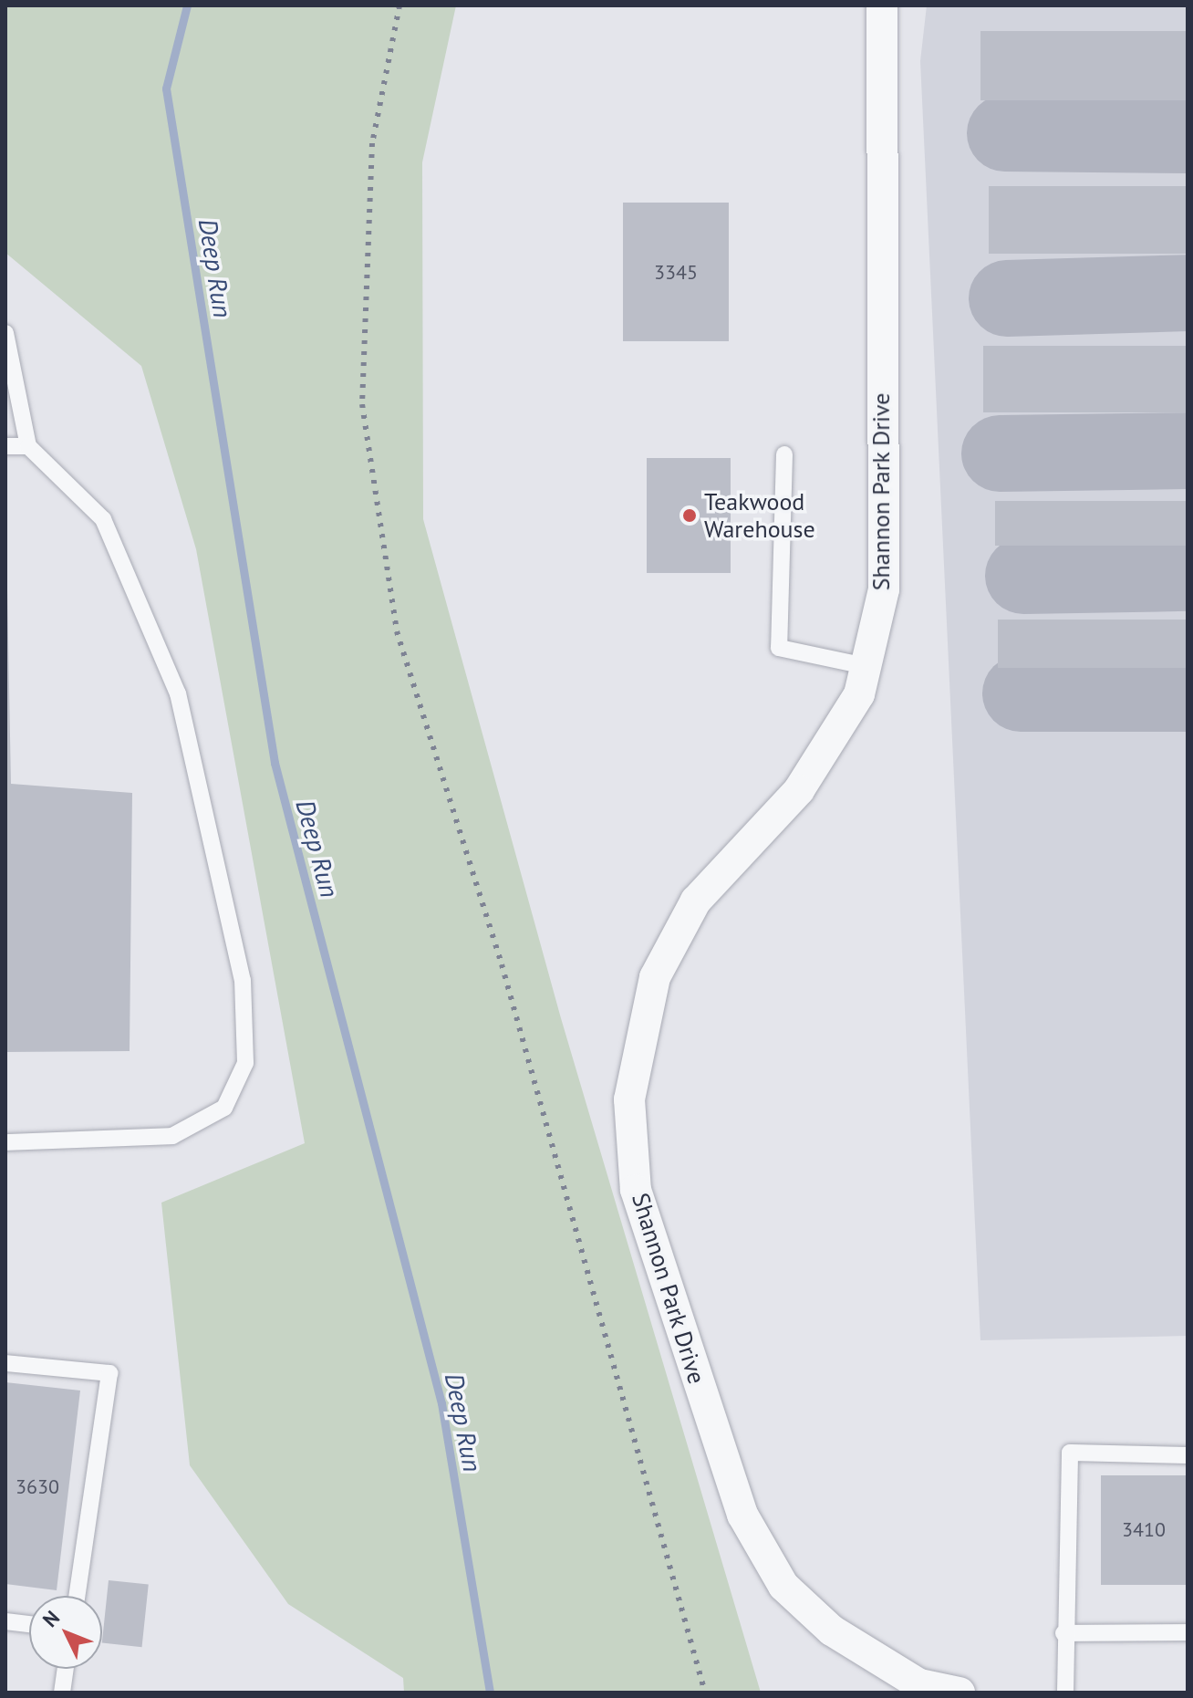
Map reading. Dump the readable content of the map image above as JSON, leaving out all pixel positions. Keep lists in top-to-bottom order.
{
  "streets": {
    "street": ["Shannon Park Drive"]
  },
  "water": ["Deep Run"],
  "places": ["Teakwood Warehouse"],
  "house_numbers": ["3345", "3630", "3410"],
  "north": "top left"
}
